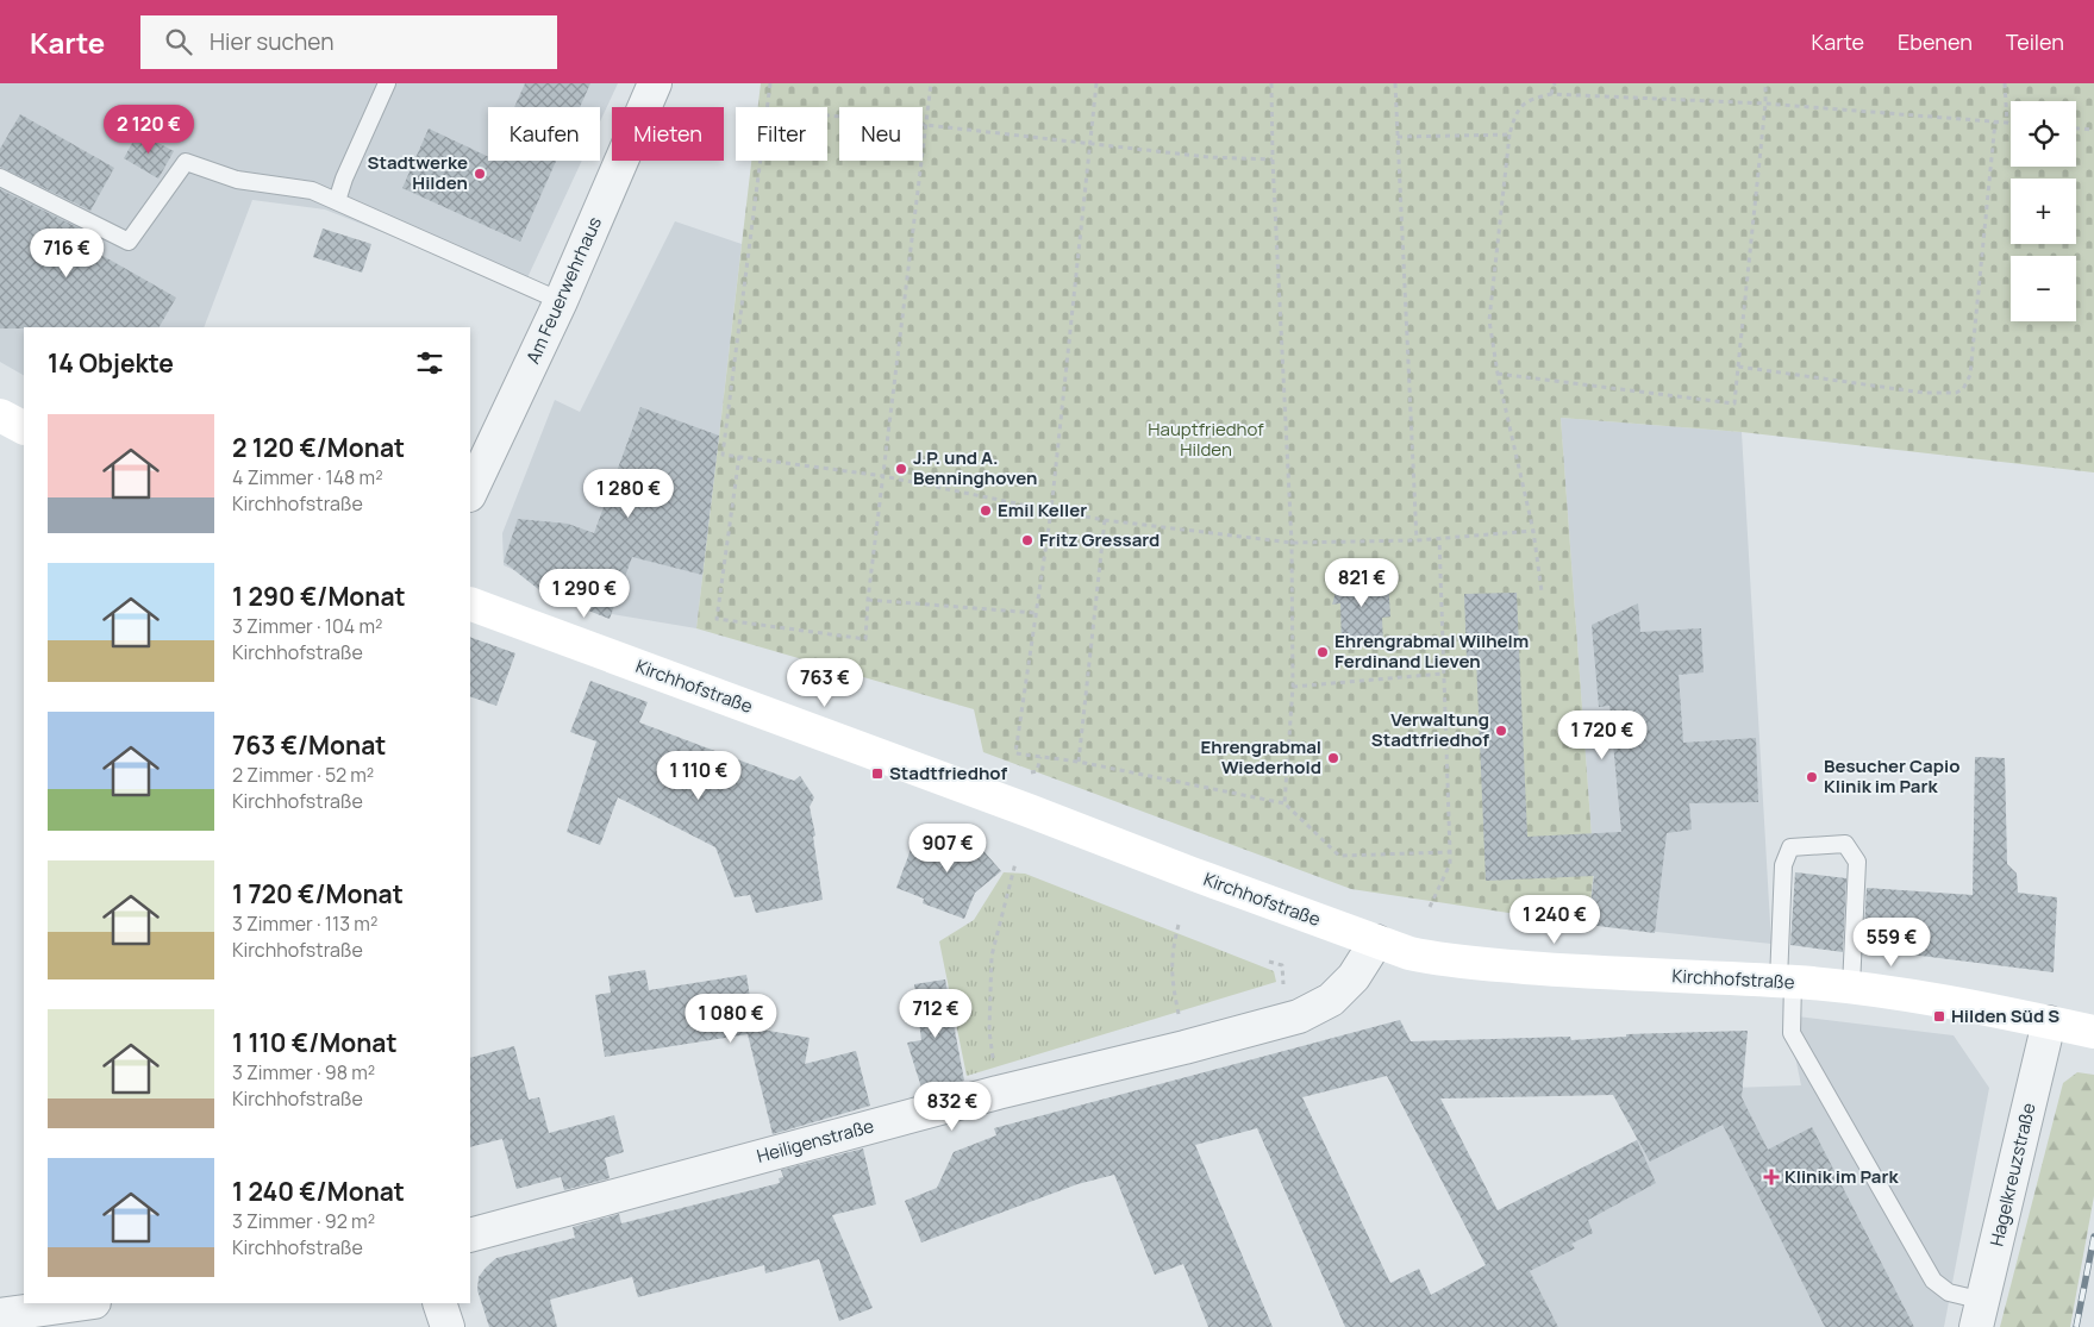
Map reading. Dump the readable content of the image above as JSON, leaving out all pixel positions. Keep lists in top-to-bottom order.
{
  "streets": {
    "main road": ["Kirchhofstraße"],
    "street": ["Am Feuerwehrhaus", "Heiligenstraße", "Hagelkreuzstraße"]
  },
  "crossings": [
    ["Kirchhofstraße", "Heiligenstraße"],
    ["Kirchhofstraße", "Hagelkreuzstraße"]
  ],
  "parks": ["Hauptfriedhof Hilden"],
  "places": {
    "other": [
      "Stadtwerke Hilden",
      "J.P. und A. Benninghoven",
      "Emil Keller",
      "Fritz Gressard",
      "Ehrengrabmal Wilhelm Ferdinand Lieven",
      "Verwaltung Stadtfriedhof",
      "Ehrengrabmal Wiederhold",
      "Besucher Capio Klinik im Park"
    ],
    "transit": ["Stadtfriedhof", "Hilden Süd S"],
    "health": ["Klinik im Park"]
  },
  "page": {
    "header": "Karte",
    "search": "Hier suchen",
    "nav": ["Karte", "Ebenen", "Teilen"],
    "map_buttons": ["+", "−"],
    "price": [
      "2 120 €",
      "716 €",
      "1 280 €",
      "821 €",
      "1 290 €",
      "763 €",
      "1 720 €",
      "1 110 €",
      "907 €",
      "1 240 €",
      "559 €",
      "712 €",
      "1 080 €",
      "832 €"
    ],
    "chip": [
      "Kaufen",
      "Mieten",
      "Filter",
      "Neu"
    ],
    "heading": "14 Objekte",
    "list": [
      {
        "name": "2 120 €/Monat",
        "note": "4 Zimmer · 148 m² · Kirchhofstraße"
      },
      {
        "name": "1 290 €/Monat",
        "note": "3 Zimmer · 104 m² · Kirchhofstraße"
      },
      {
        "name": "763 €/Monat",
        "note": "2 Zimmer · 52 m² · Kirchhofstraße"
      },
      {
        "name": "1 720 €/Monat",
        "note": "3 Zimmer · 113 m² · Kirchhofstraße"
      },
      {
        "name": "1 110 €/Monat",
        "note": "3 Zimmer · 98 m² · Kirchhofstraße"
      },
      {
        "name": "1 240 €/Monat",
        "note": "3 Zimmer · 92 m² · Kirchhofstraße"
      }
    ]
  }
}
